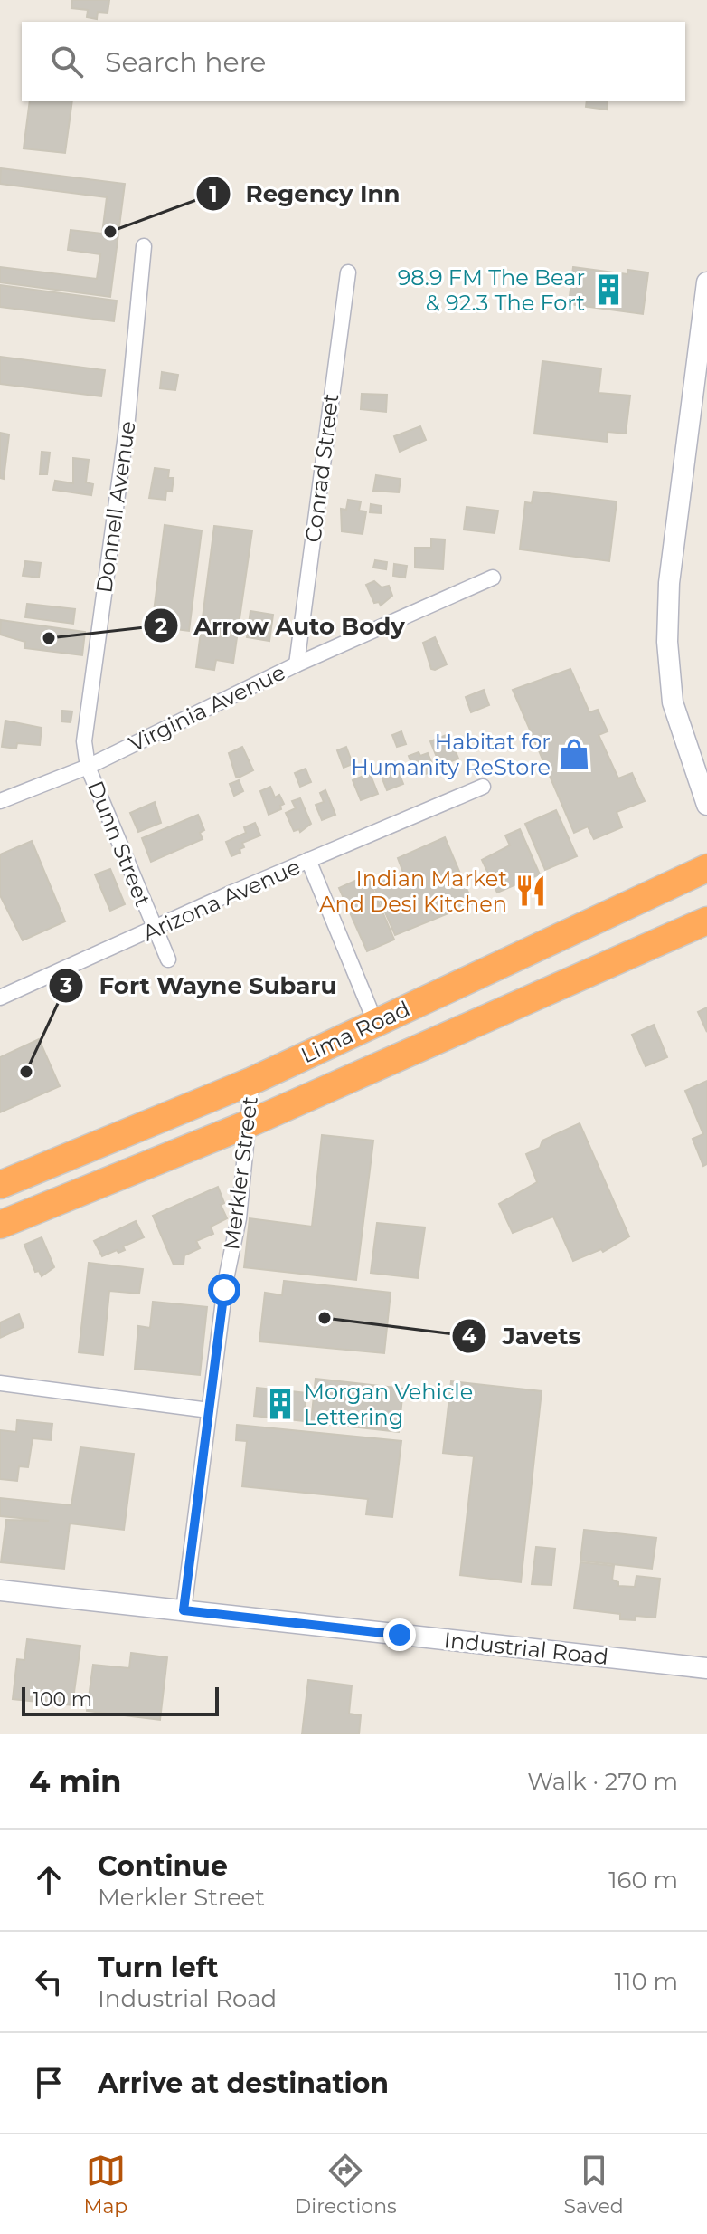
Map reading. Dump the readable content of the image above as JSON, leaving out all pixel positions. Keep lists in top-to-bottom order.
{
  "streets": {
    "highway": ["Lima Road"],
    "street": [
      "Conrad Street",
      "Donnell Avenue",
      "Virginia Avenue",
      "Dunn Street",
      "Arizona Avenue",
      "Merkler Street",
      "Industrial Road"
    ]
  },
  "crossings": [
    ["Conrad Street", "Virginia Avenue"],
    ["Donnell Avenue", "Virginia Avenue"],
    ["Donnell Avenue", "Dunn Street"],
    ["Virginia Avenue", "Dunn Street"],
    ["Dunn Street", "Arizona Avenue"],
    ["Lima Road", "Merkler Street"],
    ["Merkler Street", "Industrial Road"]
  ],
  "places": {
    "other": [
      "Regency Inn",
      "Arrow Auto Body",
      "Fort Wayne Subaru",
      "Javets"
    ],
    "building": ["98.9 FM The Bear & 92.3 The Fort", "Morgan Vehicle Lettering"],
    "shop": ["Habitat for Humanity ReStore"],
    "restaurant": ["Indian Market And Desi Kitchen"]
  },
  "scale_bar": "100 m",
  "page": {
    "search": "Search here",
    "scale": "100 m",
    "heading": ["4 min", "Walk · 270 m"],
    "list": [
      ["Continue", "Merkler Street", "160 m"],
      ["Turn left", "Industrial Road", "110 m"],
      "Arrive at destination"
    ],
    "nav": ["Map", "Directions", "Saved"]
  }
}
